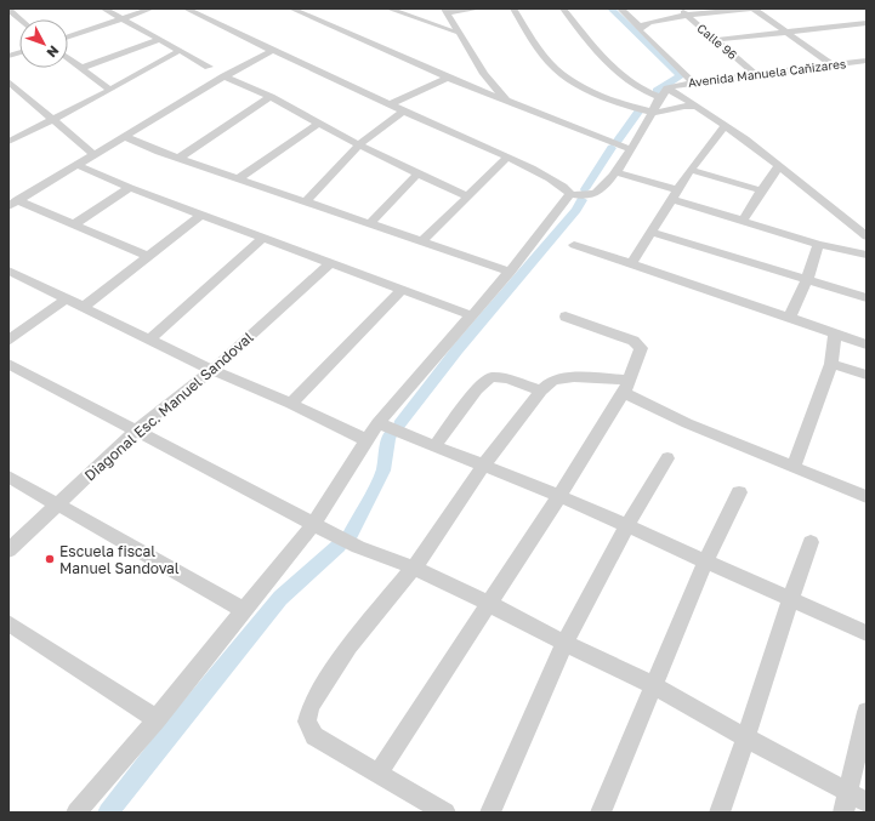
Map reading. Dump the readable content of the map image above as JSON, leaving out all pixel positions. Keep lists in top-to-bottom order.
{
  "streets": {
    "street": ["Calle 96", "Avenida Manuela Cañizares", "Diagonal Esc. Manuel Sandoval"]
  },
  "crossings": [
    ["Calle 96", "Avenida Manuela Cañizares"]
  ],
  "places": ["Escuela fiscal Manuel Sandoval"],
  "north": "bottom right"
}
